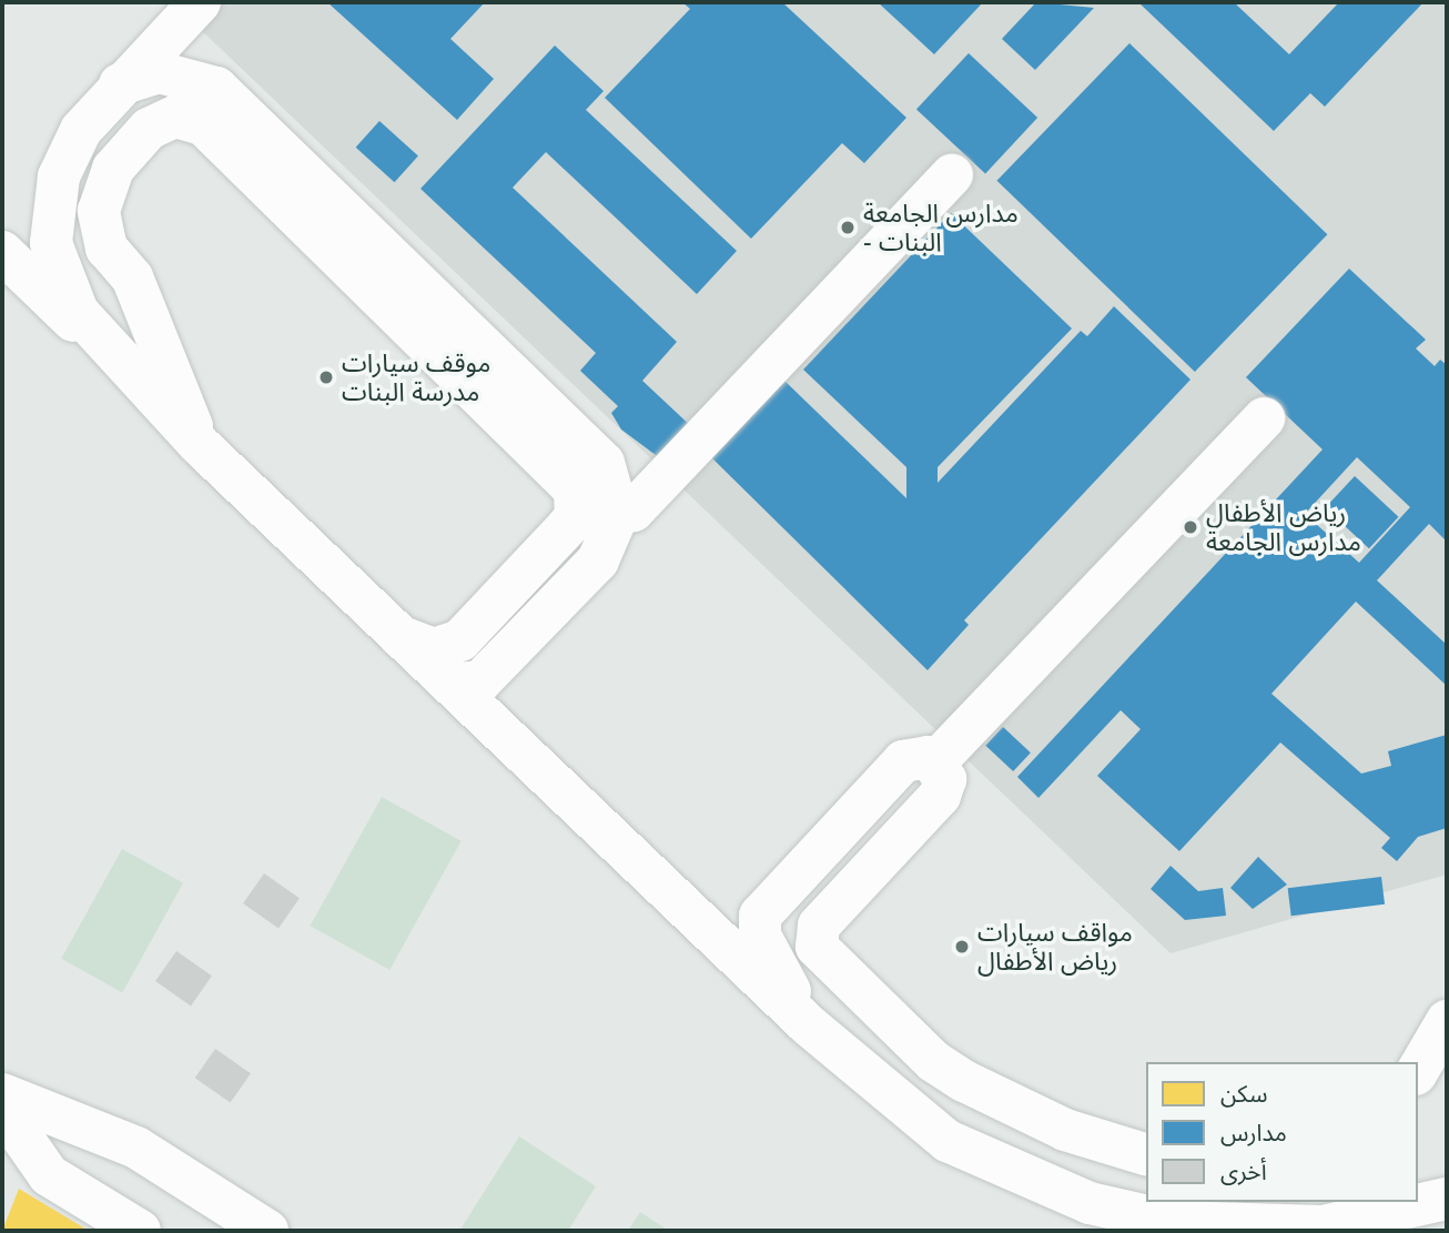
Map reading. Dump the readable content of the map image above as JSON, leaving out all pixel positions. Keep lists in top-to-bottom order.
{
  "places": [
    "مدارس الجامعة - البنات",
    "موقف سيارات مدرسة البنات",
    "رياض الأطفال مدارس الجامعة",
    "مواقف سيارات رياض الأطفال"
  ],
  "legend": ["سكن", "مدارس", "أخرى"]
}
